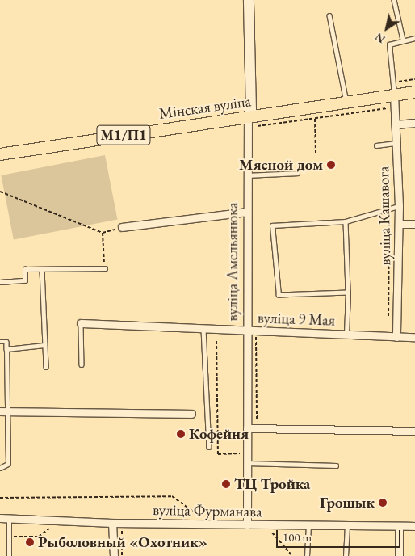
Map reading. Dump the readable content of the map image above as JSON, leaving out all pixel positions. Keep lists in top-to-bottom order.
{
  "streets": {
    "main road": ["Мінская вуліца", "М1/П1"],
    "street": [
      "вуліца Кашавога",
      "вуліца Амельянюка",
      "вуліца 9 Мая",
      "вуліца Фурманава"
    ]
  },
  "crossings": [
    ["Мінская вуліца", "вуліца Кашавога"],
    ["Мінская вуліца", "вуліца Амельянюка"],
    ["вуліца Кашавога", "вуліца 9 Мая"],
    ["вуліца Амельянюка", "вуліца 9 Мая"],
    ["вуліца Амельянюка", "вуліца Фурманава"]
  ],
  "places": [
    "Мясной дом",
    "Кофейня",
    "ТЦ Тройка",
    "Грошык",
    "Рыболовный «Охотник»"
  ],
  "scale_bar": "100 m",
  "north": "bottom left"
}
